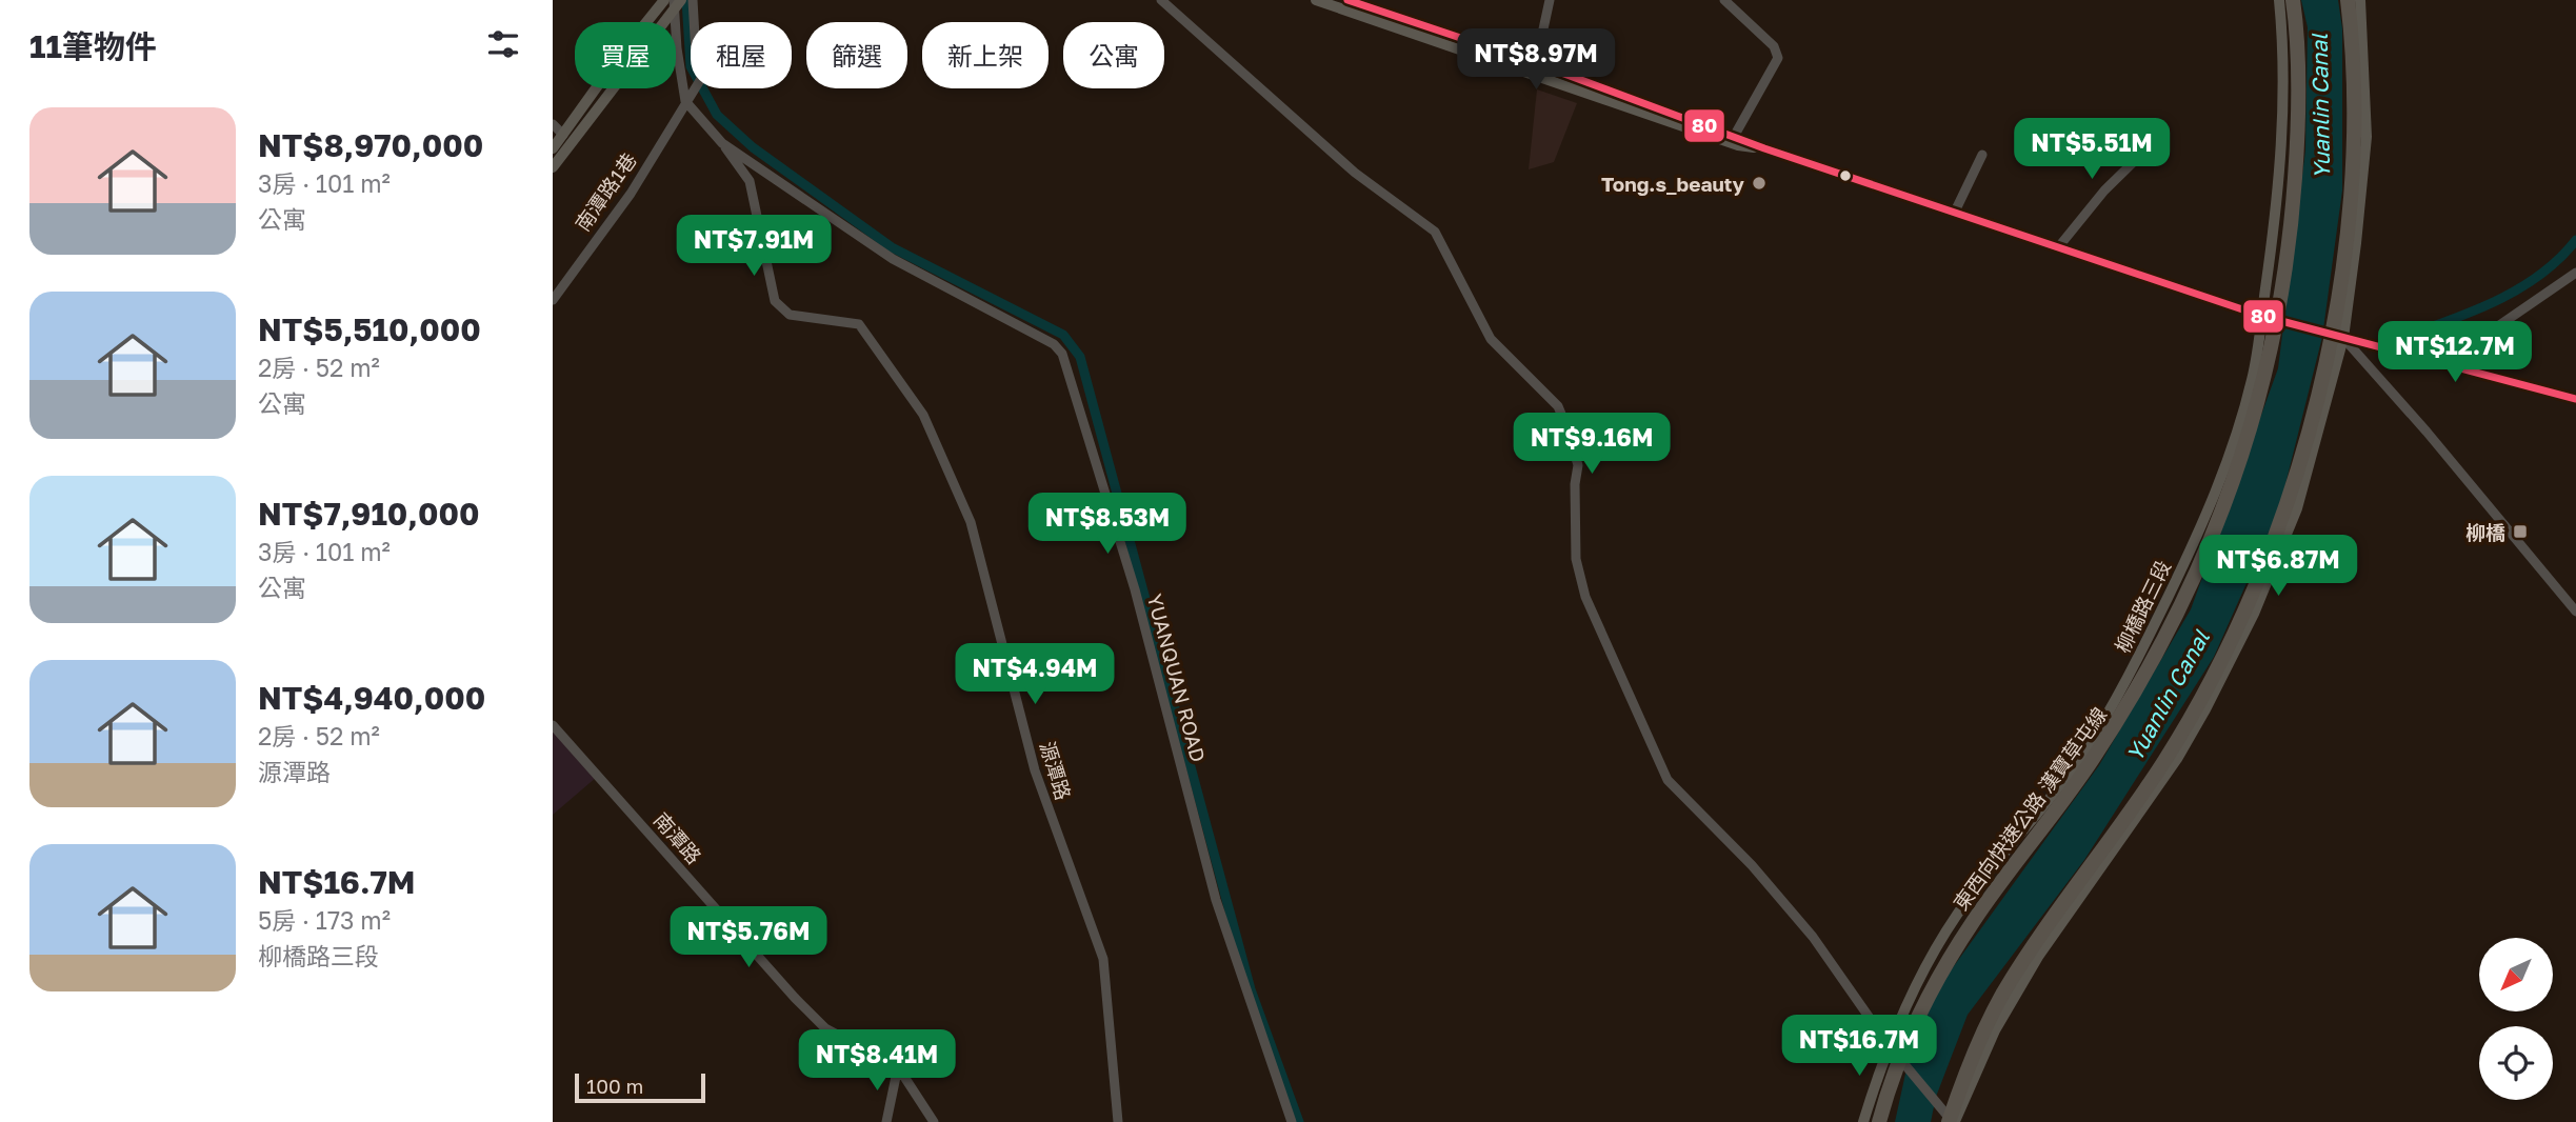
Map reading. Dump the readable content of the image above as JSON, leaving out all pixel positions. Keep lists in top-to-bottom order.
{
  "streets": {
    "highway": ["東西向快速公路 漢寶草屯線"],
    "main road": ["柳橋路三段"],
    "street": [
      "南潭路1巷",
      "YUANQUAN ROAD",
      "源潭路",
      "南潭路"
    ]
  },
  "crossings": [
    ["南潭路1巷", "YUANQUAN ROAD"],
    ["YUANQUAN ROAD", "源潭路"]
  ],
  "water": ["Yuanlin Canal"],
  "places": {
    "other": ["Tong.s_beauty"],
    "transit": ["柳橋"]
  },
  "lines": ["transit line 80"],
  "scale_bar": "100 m",
  "north": "bottom left",
  "page": {
    "heading": "11筆物件",
    "chip": [
      "買屋",
      "租屋",
      "篩選",
      "新上架",
      "公寓"
    ],
    "price": [
      "NT$8.97M",
      "NT$5.51M",
      "NT$7.91M",
      "NT$12.7M",
      "NT$9.16M",
      "NT$8.53M",
      "NT$6.87M",
      "NT$4.94M",
      "NT$5.76M",
      "NT$16.7M",
      "NT$8.41M"
    ],
    "list": [
      {
        "name": "NT$8,970,000",
        "note": "3房 · 101 m² · 公寓"
      },
      {
        "name": "NT$5,510,000",
        "note": "2房 · 52 m² · 公寓"
      },
      {
        "name": "NT$7,910,000",
        "note": "3房 · 101 m² · 公寓"
      },
      {
        "name": "NT$4,940,000",
        "note": "2房 · 52 m² · 源潭路"
      },
      {
        "name": "NT$16.7M",
        "note": "5房 · 173 m² · 柳橋路三段"
      }
    ],
    "scale": "100 m"
  }
}
